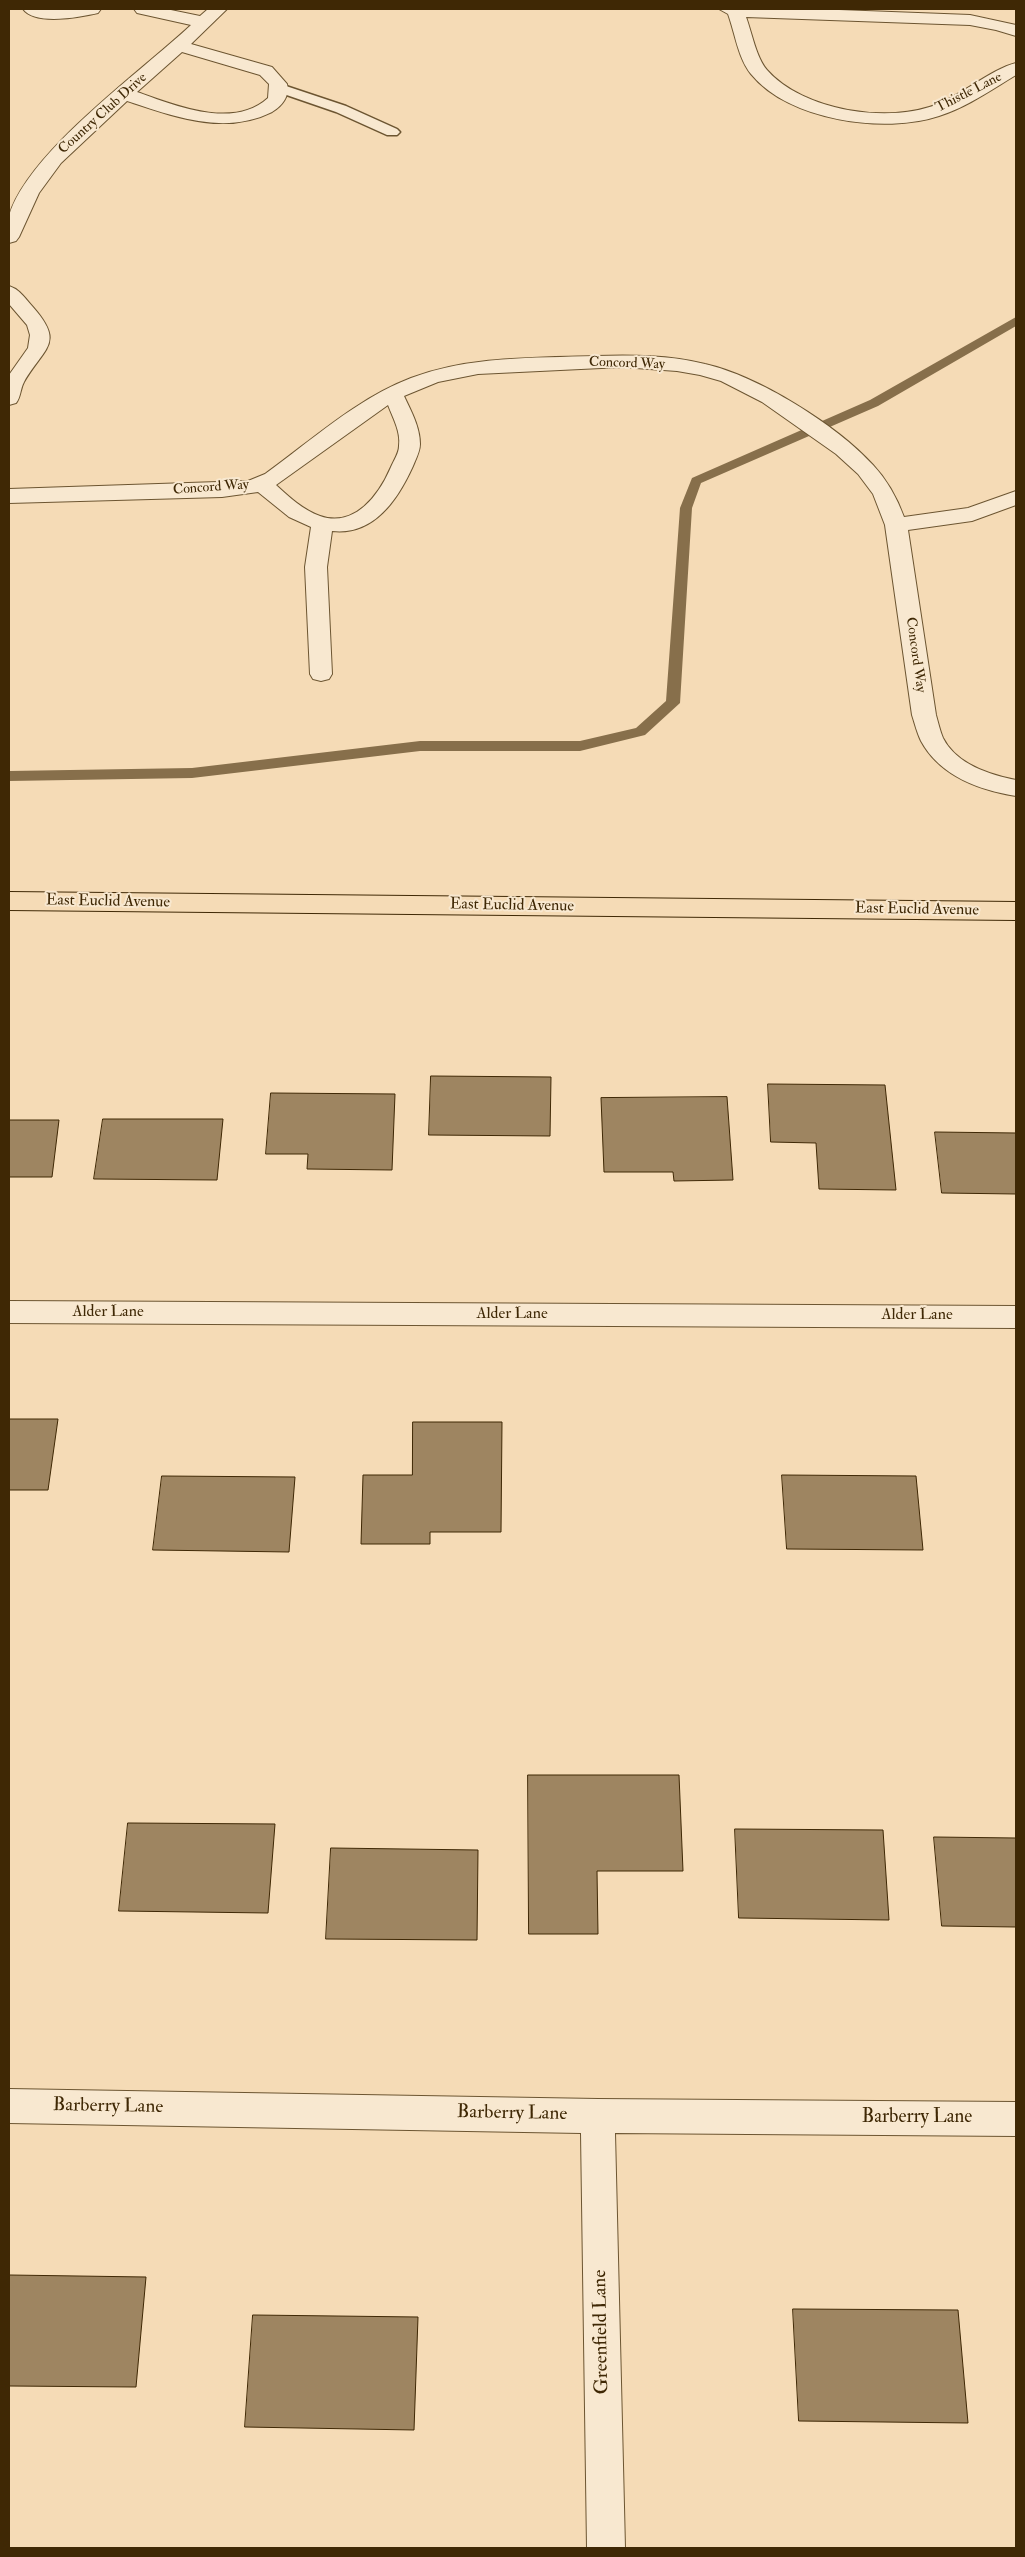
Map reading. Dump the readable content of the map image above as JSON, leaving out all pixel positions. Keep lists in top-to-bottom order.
{
  "streets": {
    "main road": ["East Euclid Avenue"],
    "street": [
      "Thistle Lane",
      "Country Club Drive",
      "Concord Way",
      "Alder Lane",
      "Barberry Lane",
      "Greenfield Lane"
    ]
  },
  "crossings": [
    ["Barberry Lane", "Greenfield Lane"]
  ]
}
